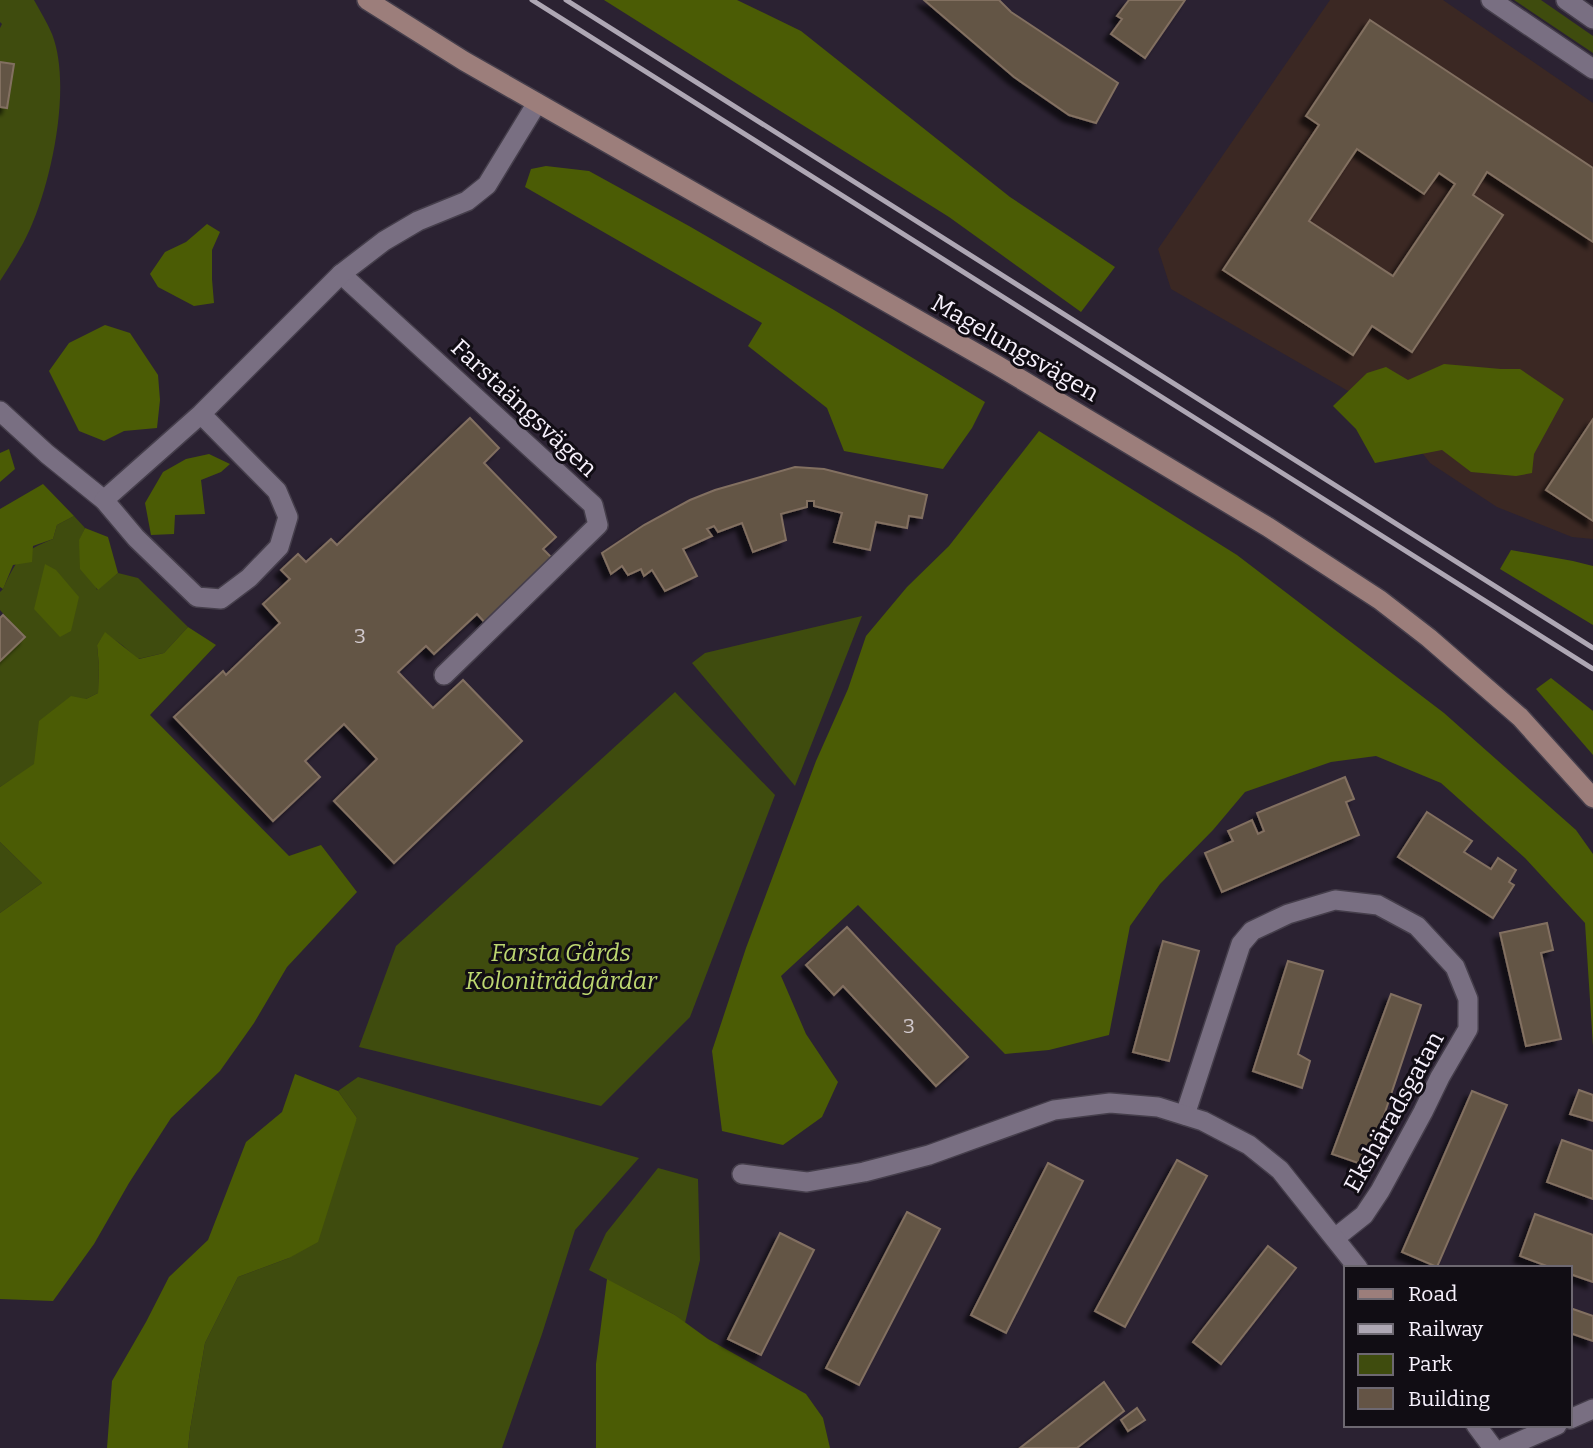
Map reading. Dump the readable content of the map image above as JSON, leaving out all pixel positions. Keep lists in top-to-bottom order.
{
  "streets": {
    "main road": ["Magelungsvägen"],
    "street": ["Farstaängsvägen", "Ekshäradsgatan"]
  },
  "parks": ["Farsta Gårds Koloniträdgårdar"],
  "house_numbers": ["3", "3"],
  "legend": [
    "Road",
    "Railway",
    "Park",
    "Building"
  ]
}
